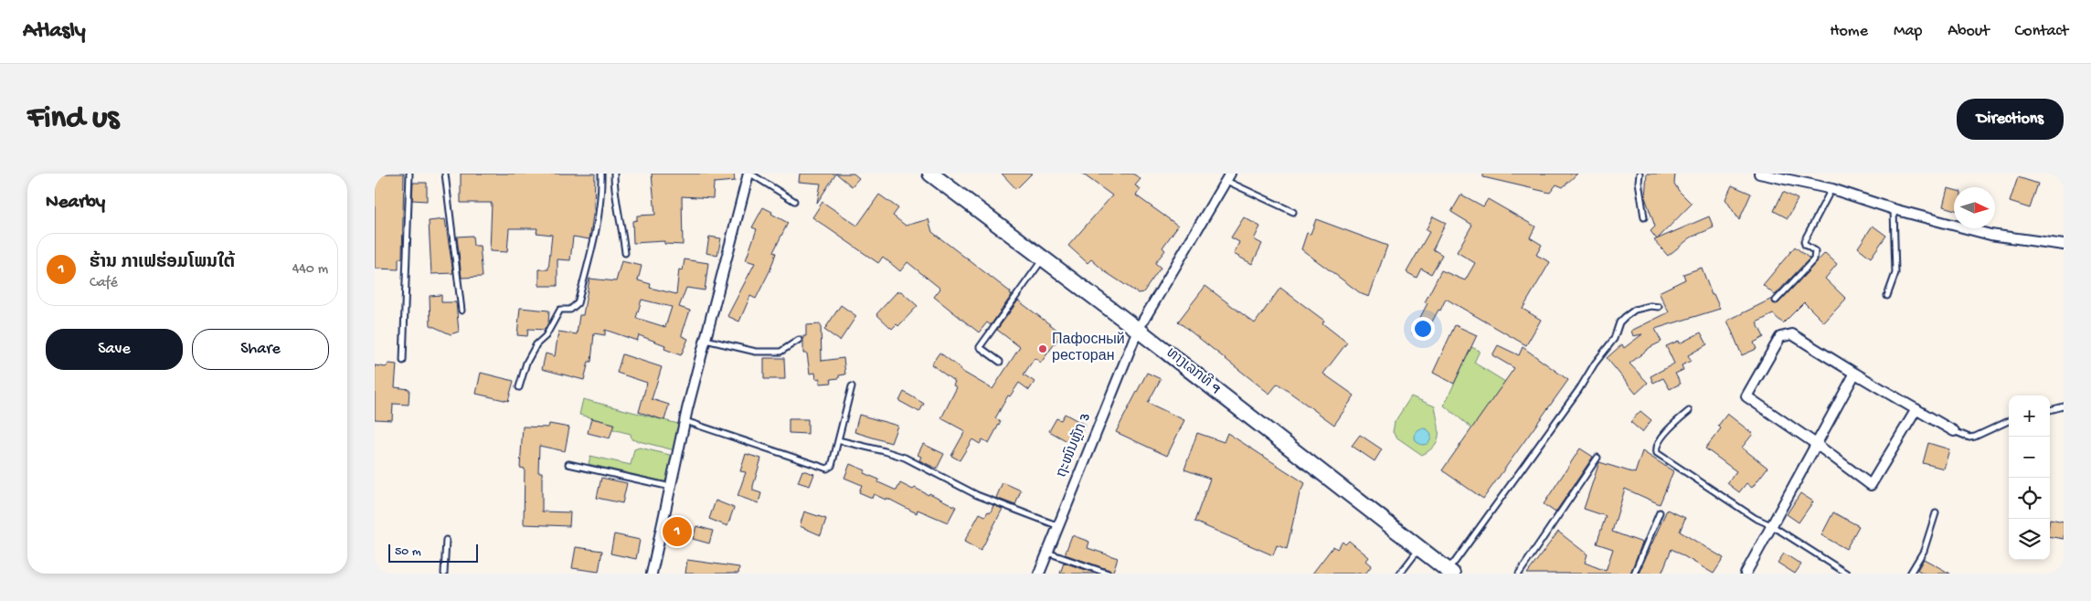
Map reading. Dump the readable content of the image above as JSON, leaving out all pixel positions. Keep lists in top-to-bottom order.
{
  "streets": {
    "main road": ["ທາງເລກທີ 9"],
    "street": ["ຖະໜົນຫຼັກ 3"]
  },
  "crossings": [
    ["ທາງເລກທີ 9", "ຖະໜົນຫຼັກ 3"]
  ],
  "places": ["Пафосный ресторан"],
  "scale_bar": "50 m",
  "north": "right",
  "page": {
    "header": "Atlasly",
    "nav": [
      "Home",
      "Map",
      "About",
      "Contact"
    ],
    "buttons": [
      "Directions",
      ["Save", "Share"]
    ],
    "title": "Find us",
    "heading": "Nearby",
    "list": [
      {
        "mark": "1",
        "name": "ຮ້ານ ກາເຟຮ່ອມໂພນໃຕ້",
        "note": "Café",
        "value": "440 m"
      }
    ],
    "map_buttons": ["+", "−"],
    "pins": "1",
    "scale": "50 m"
  }
}
